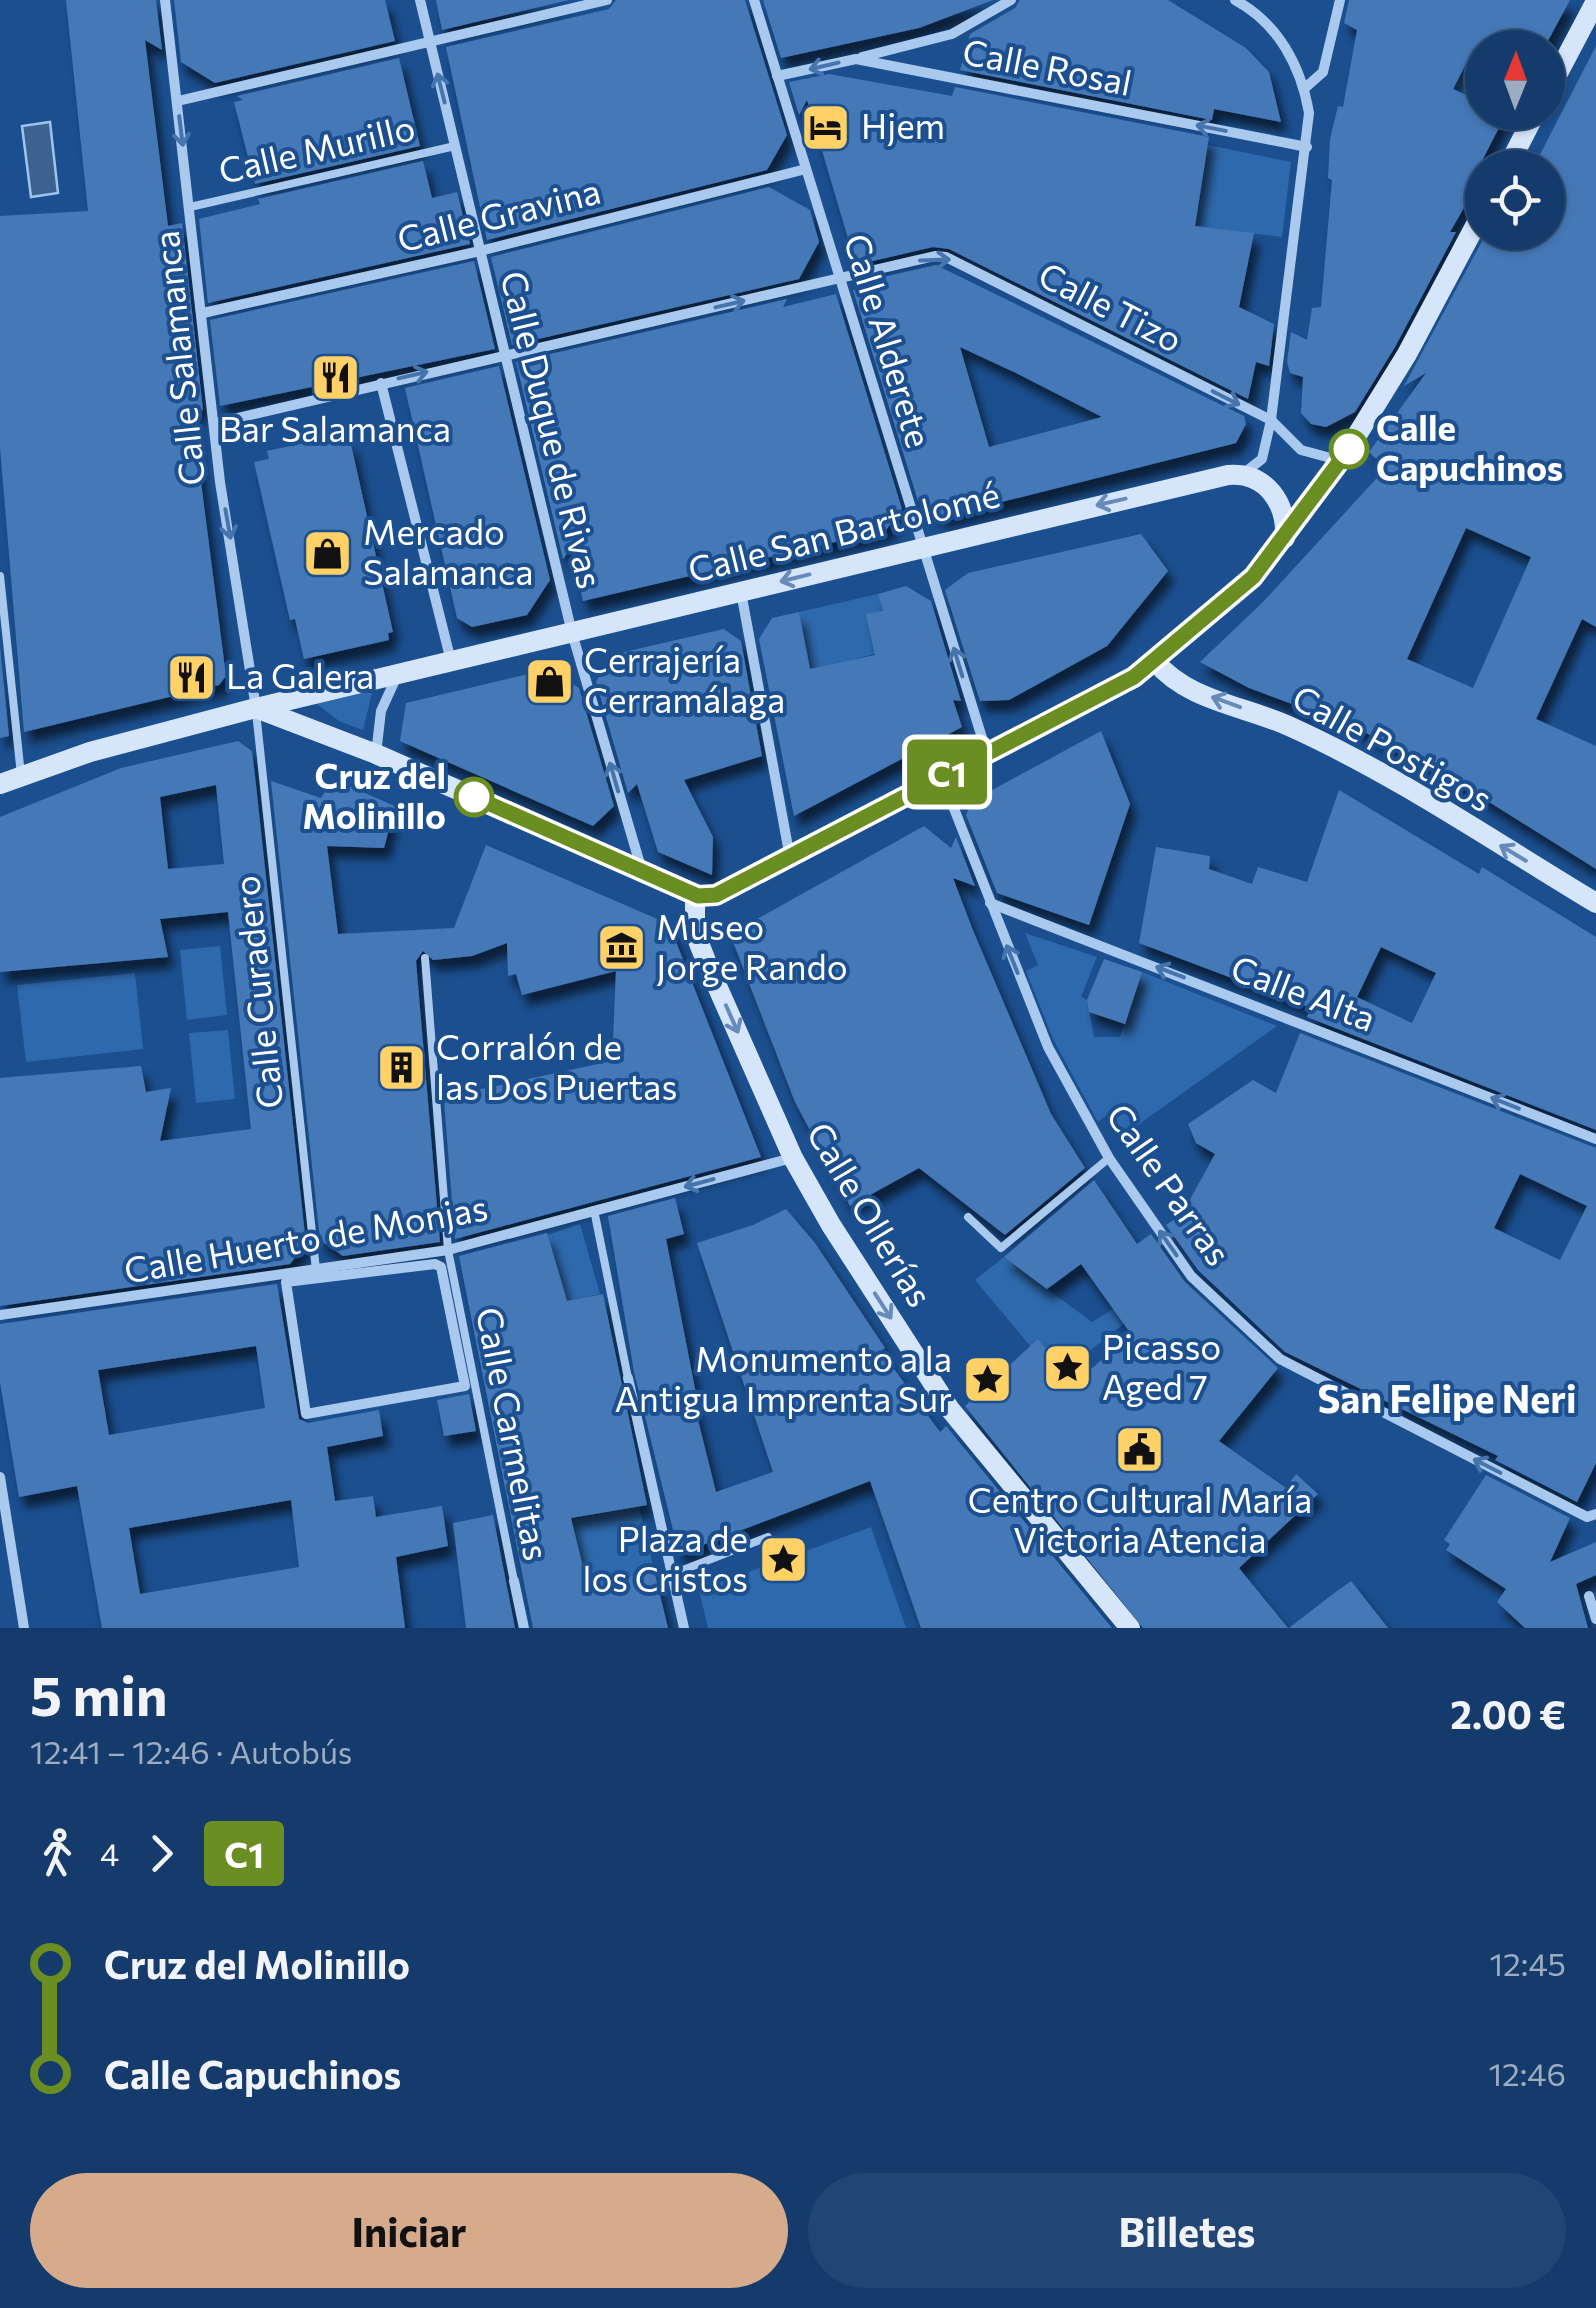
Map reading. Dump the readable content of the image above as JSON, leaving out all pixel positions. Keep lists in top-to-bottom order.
{
  "streets": {
    "main road": ["Calle San Bartolomé", "Calle Postigos", "Calle Ollerías"],
    "street": [
      "Calle Rosal",
      "Calle Gravina",
      "Calle Tizo",
      "Calle Alderete",
      "Calle Salamanca",
      "Calle Duque de Rivas",
      "Calle Alta",
      "Calle Parras",
      "Calle Huerto de Monjas",
      "Calle Carmelitas"
    ],
    "lane": ["Calle Murillo", "Calle Curadero"]
  },
  "crossings": [
    ["Calle Rosal", "Calle Alderete"],
    ["Calle Murillo", "Calle Salamanca"],
    ["Calle Murillo", "Calle Duque de Rivas"],
    ["Calle Gravina", "Calle Alderete"],
    ["Calle Gravina", "Calle Salamanca"],
    ["Calle Gravina", "Calle Duque de Rivas"],
    ["Calle Tizo", "Calle Alderete"],
    ["Calle Tizo", "Calle Salamanca"],
    ["Calle Tizo", "Calle Duque de Rivas"],
    ["Calle Alderete", "Calle San Bartolomé"],
    ["Calle Salamanca", "Calle San Bartolomé"],
    ["Calle Salamanca", "Calle Curadero"],
    ["Calle Duque de Rivas", "Calle San Bartolomé"],
    ["Calle San Bartolomé", "Calle Curadero"],
    ["Calle Curadero", "Calle Huerto de Monjas"],
    ["Calle Alta", "Calle Parras"],
    ["Calle Ollerías", "Calle Huerto de Monjas"],
    ["Calle Huerto de Monjas", "Calle Carmelitas"]
  ],
  "one_way": [
    "Calle Rosal",
    "Calle Tizo",
    "Calle Salamanca",
    "Calle Duque de Rivas",
    "Calle San Bartolomé",
    "Calle Postigos",
    "Calle Alta",
    "Calle Parras",
    "Calle Ollerías"
  ],
  "districts": ["San Felipe Neri"],
  "places": {
    "hotel": ["Hjem"],
    "restaurant": ["Bar Salamanca", "La Galera"],
    "other": ["Calle Capuchinos", "Cruz del Molinillo"],
    "shop": ["Mercado Salamanca", "Cerrajería Cerramálaga"],
    "museum": ["Museo Jorge Rando"],
    "building": ["Corralón de las Dos Puertas"],
    "place": ["Picasso Aged 7", "Monumento a la Antigua Imprenta Sur", "Plaza de los Cristos"],
    "public building": ["Centro Cultural María Victoria Atencia"]
  },
  "lines": ["bus line C1"],
  "north": "top",
  "page": {
    "on_map": "C1",
    "heading": ["5 min", "12:41 – 12:46 · Autobús", "2.00 €"],
    "legs": ["4", "C1"],
    "list": [
      {
        "name": "Cruz del Molinillo",
        "value": "12:45"
      },
      {
        "name": "Calle Capuchinos",
        "value": "12:46"
      }
    ],
    "buttons": ["Iniciar", "Billetes"]
  }
}
